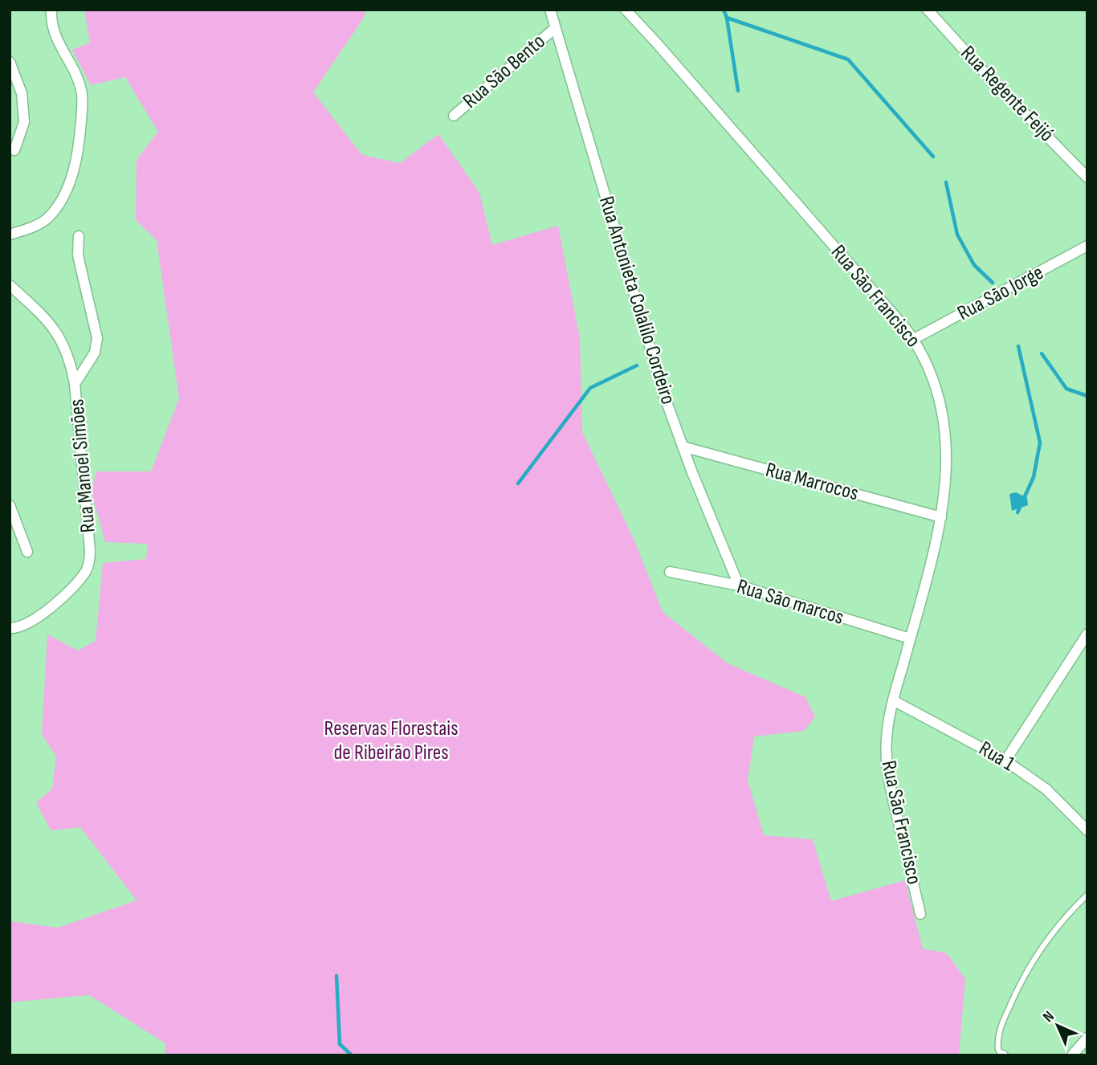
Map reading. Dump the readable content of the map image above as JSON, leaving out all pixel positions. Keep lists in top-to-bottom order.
{
  "streets": {
    "street": [
      "Rua São Bento",
      "Rua Regente Feijó",
      "Rua São Jorge",
      "Rua São Francisco",
      "Rua Antonieta Colalilo Cordeiro",
      "Rua Manoel Simões",
      "Rua Marrocos",
      "Rua São marcos",
      "Rua 1"
    ]
  },
  "crossings": [
    ["Rua São Bento", "Rua Antonieta Colalilo Cordeiro"],
    ["Rua São Jorge", "Rua São Francisco"],
    ["Rua São Francisco", "Rua Marrocos"],
    ["Rua São Francisco", "Rua São marcos"],
    ["Rua São Francisco", "Rua 1"],
    ["Rua Antonieta Colalilo Cordeiro", "Rua Marrocos"],
    ["Rua Antonieta Colalilo Cordeiro", "Rua São marcos"]
  ],
  "parks": ["Reservas Florestais de Ribeirão Pires"],
  "north": "top left"
}
